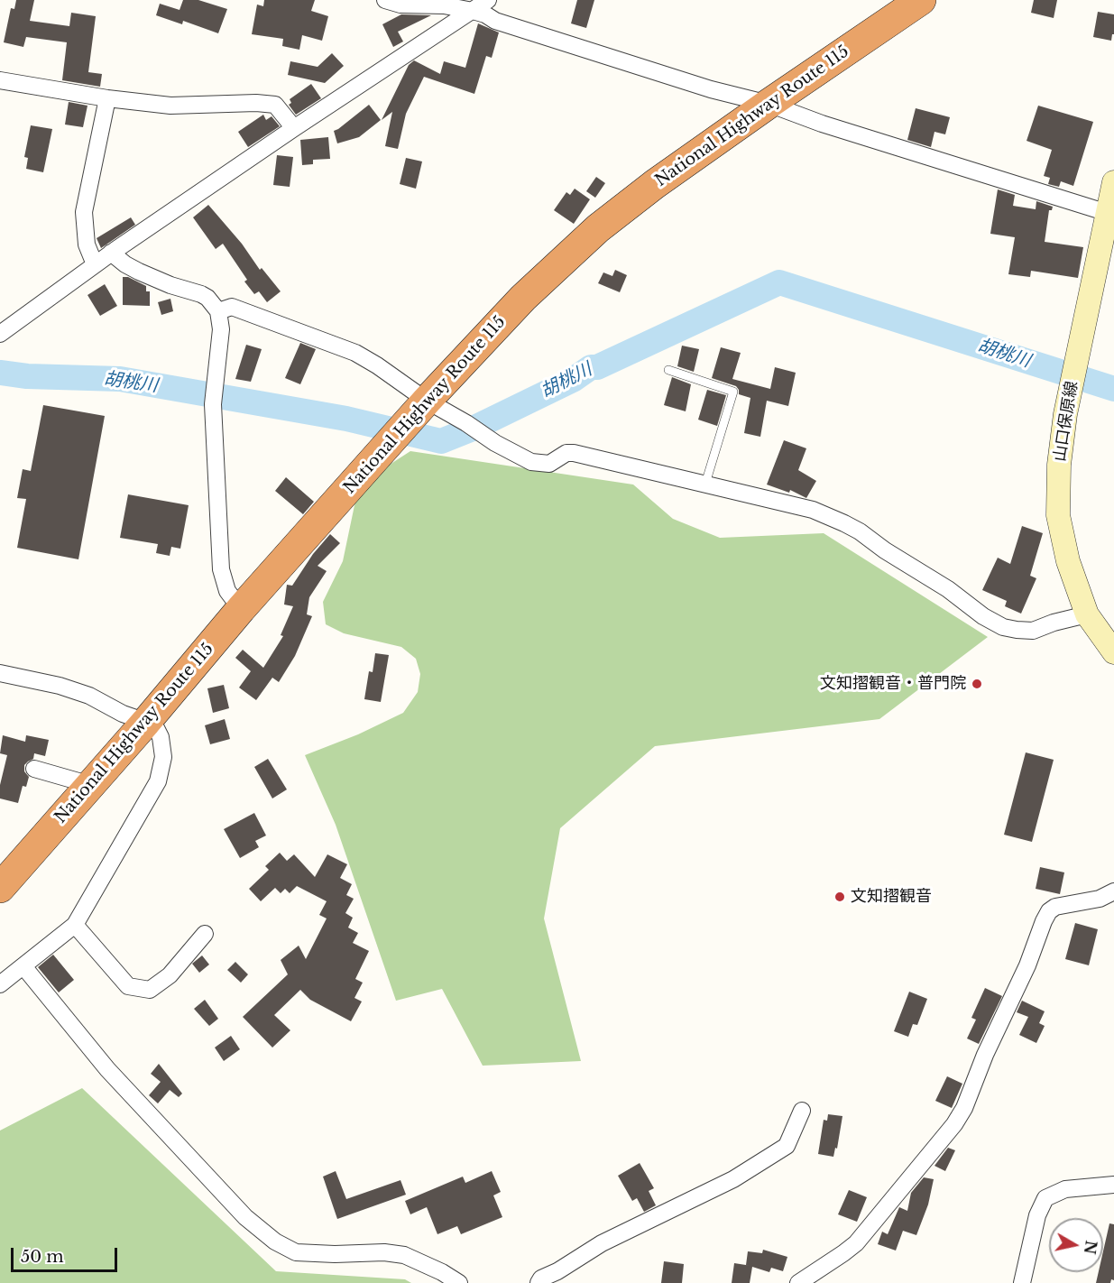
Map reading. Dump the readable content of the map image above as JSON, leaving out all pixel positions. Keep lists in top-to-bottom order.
{
  "streets": {
    "highway": ["National Highway Route 115"],
    "main road": ["山口保原線"]
  },
  "water": ["胡桃川"],
  "places": ["文知摺観音・普門院", "文知摺観音"],
  "scale_bar": "50 m",
  "north": "right"
}
